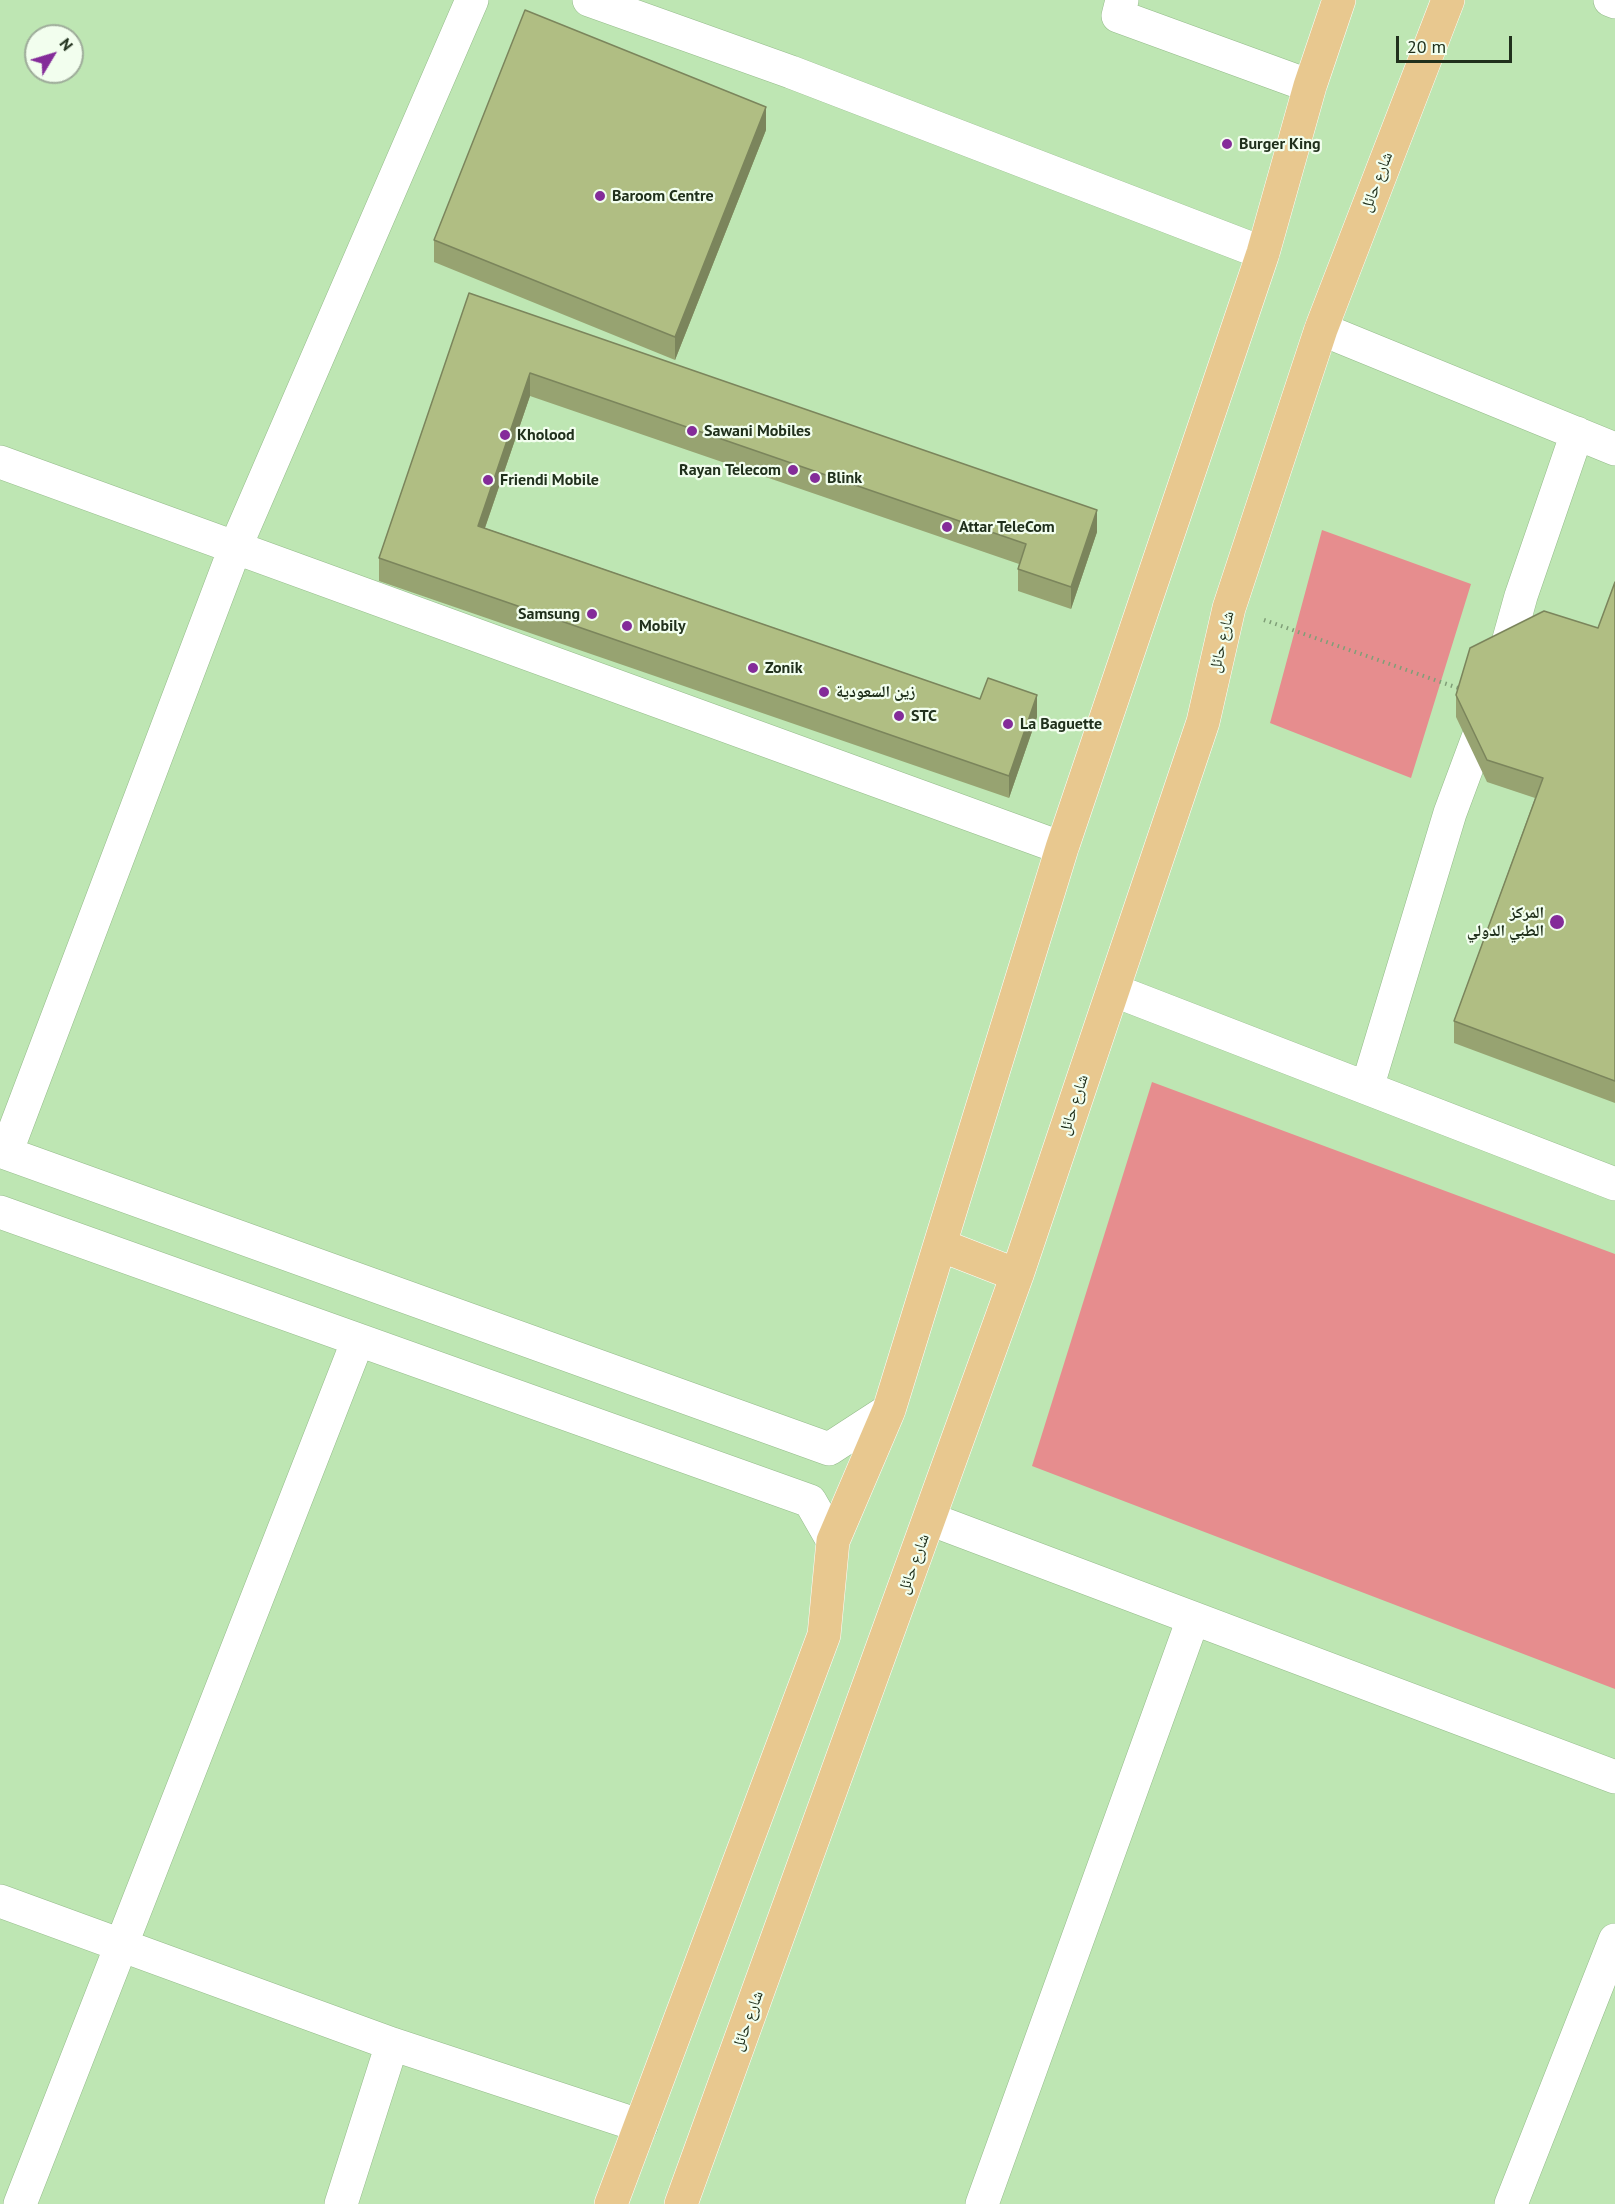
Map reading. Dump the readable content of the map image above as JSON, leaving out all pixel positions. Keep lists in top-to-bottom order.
{
  "streets": {
    "main road": ["شارع حائل"]
  },
  "places": [
    "Burger King",
    "Baroom Centre",
    "Sawani Mobiles",
    "Kholood",
    "Rayan Telecom",
    "Blink",
    "Friendi Mobile",
    "Attar TeleCom",
    "Samsung",
    "Mobily",
    "Zonik",
    "زين السعودية",
    "STC",
    "La Baguette",
    "المركز الطبي الدولي"
  ],
  "scale_bar": "20 m",
  "north": "top right"
}
